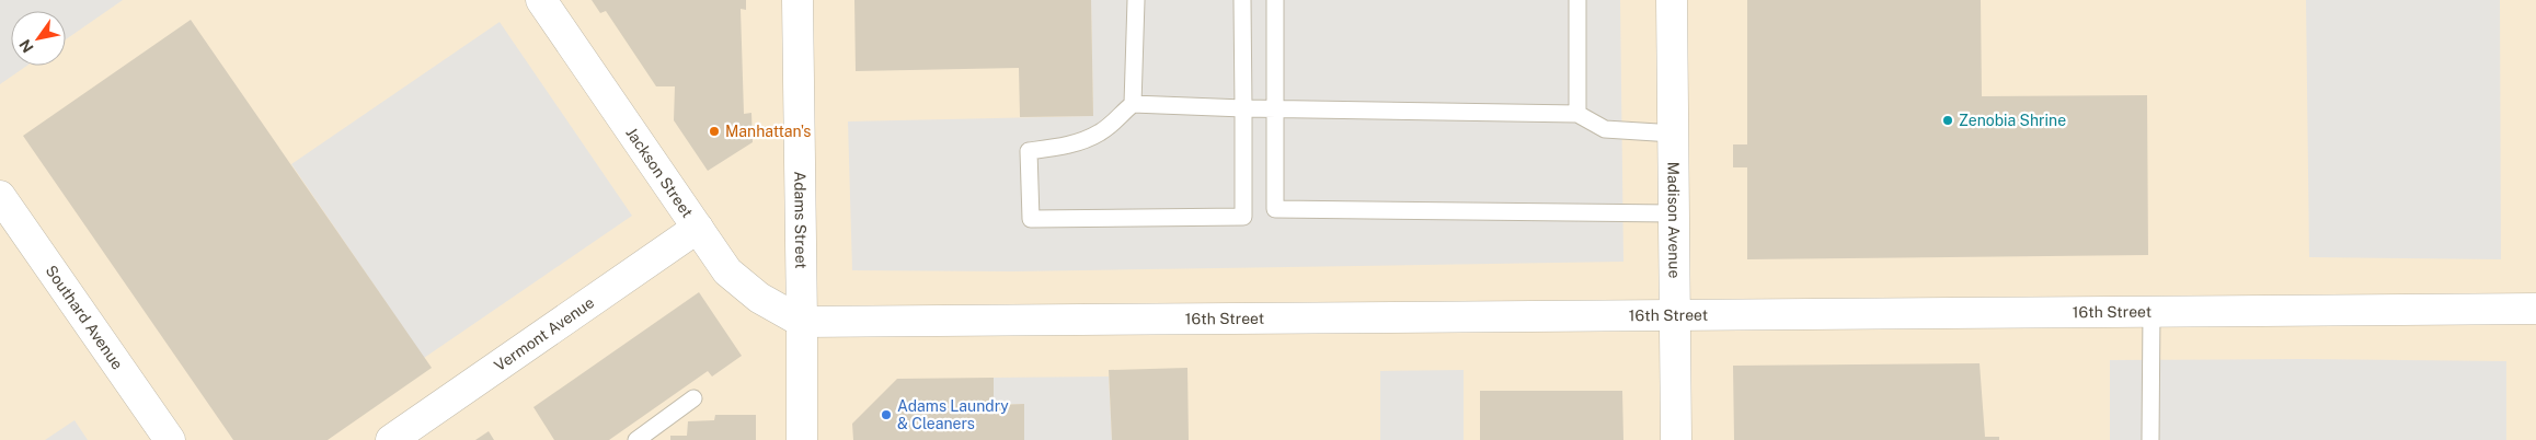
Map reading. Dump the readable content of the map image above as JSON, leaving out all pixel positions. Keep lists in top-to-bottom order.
{
  "streets": {
    "street": [
      "Jackson Street",
      "Adams Street",
      "Madison Avenue",
      "16th Street",
      "Southard Avenue",
      "Vermont Avenue"
    ]
  },
  "crossings": [
    ["Jackson Street", "Adams Street"],
    ["Jackson Street", "16th Street"],
    ["Jackson Street", "Vermont Avenue"],
    ["Adams Street", "16th Street"],
    ["Madison Avenue", "16th Street"]
  ],
  "places": ["Zenobia Shrine", "Manhattan's", "Adams Laundry & Cleaners"],
  "north": "bottom left"
}
